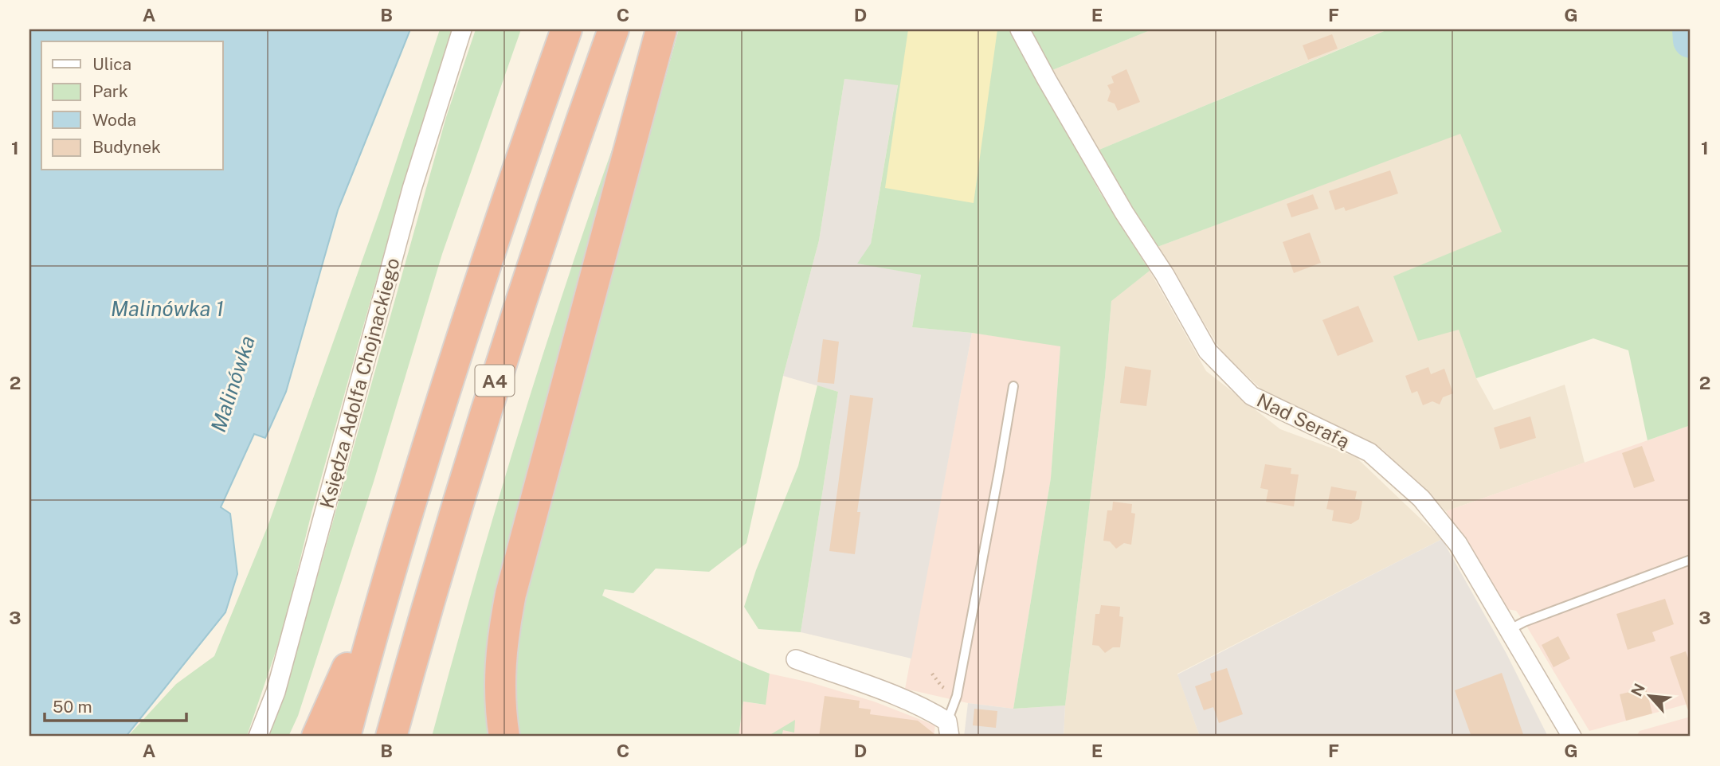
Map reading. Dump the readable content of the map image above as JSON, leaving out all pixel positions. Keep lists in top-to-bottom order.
{
  "streets": {
    "highway": ["A4"],
    "street": ["Księdza Adolfa Chojnackiego", "Nad Serafą"]
  },
  "water": ["Malinówka 1", "Malinówka"],
  "legend": [
    "Ulica",
    "Park",
    "Woda",
    "Budynek"
  ],
  "scale_bar": "50 m",
  "north": "top left",
  "grid": {
    "columns": [
      "A",
      "B",
      "C",
      "D",
      "E",
      "F",
      "G"
    ],
    "rows": ["1", "2", "3"]
  }
}
